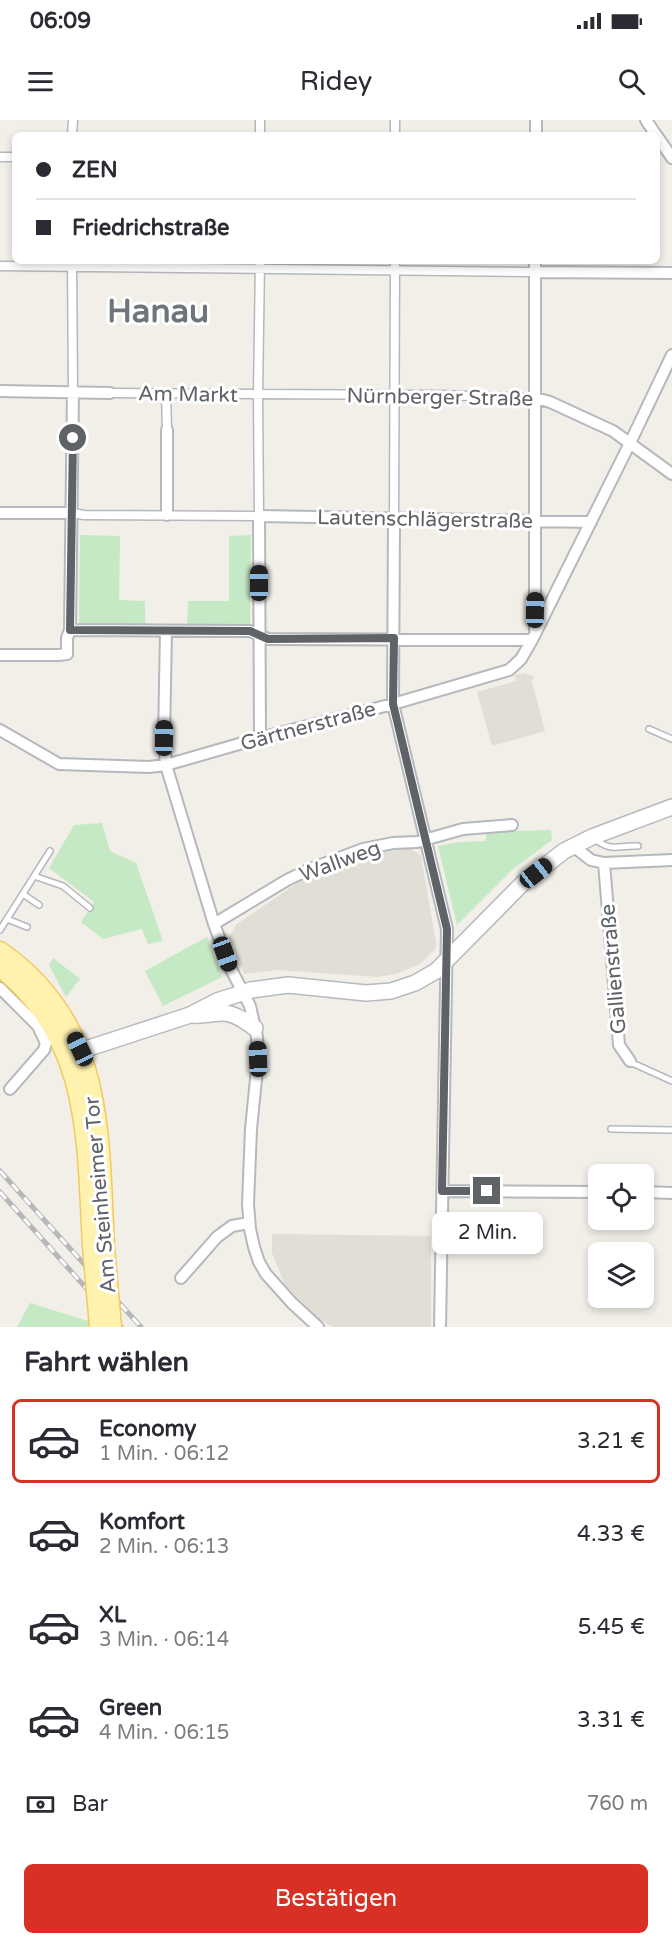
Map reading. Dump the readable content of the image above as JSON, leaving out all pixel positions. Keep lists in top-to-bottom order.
{
  "streets": {
    "main road": ["Am Steinheimer Tor"],
    "street": [
      "Am Markt",
      "Nürnberger Straße",
      "Lautenschlägerstraße",
      "Gärtnerstraße",
      "Wallweg",
      "Gallienstraße"
    ]
  },
  "crossings": [
    ["Am Markt", "Nürnberger Straße"],
    ["Nürnberger Straße", "Gärtnerstraße"],
    ["Lautenschlägerstraße", "Gärtnerstraße"]
  ],
  "districts": ["Hanau"],
  "page": {
    "status": "06:09",
    "header": "Ridey",
    "banner": ["ZEN", "Friedrichstraße"],
    "bubble": "2 Min.",
    "heading": "Fahrt wählen",
    "list": [
      {
        "name": "Economy",
        "note": "1 Min. · 06:12",
        "value": "3.21 €"
      },
      {
        "name": "Komfort",
        "note": "2 Min. · 06:13",
        "value": "4.33 €"
      },
      {
        "name": "XL",
        "note": "3 Min. · 06:14",
        "value": "5.45 €"
      },
      {
        "name": "Green",
        "note": "4 Min. · 06:15",
        "value": "3.31 €"
      }
    ],
    "pay": ["Bar", "760 m"],
    "buttons": "Bestätigen"
  }
}
